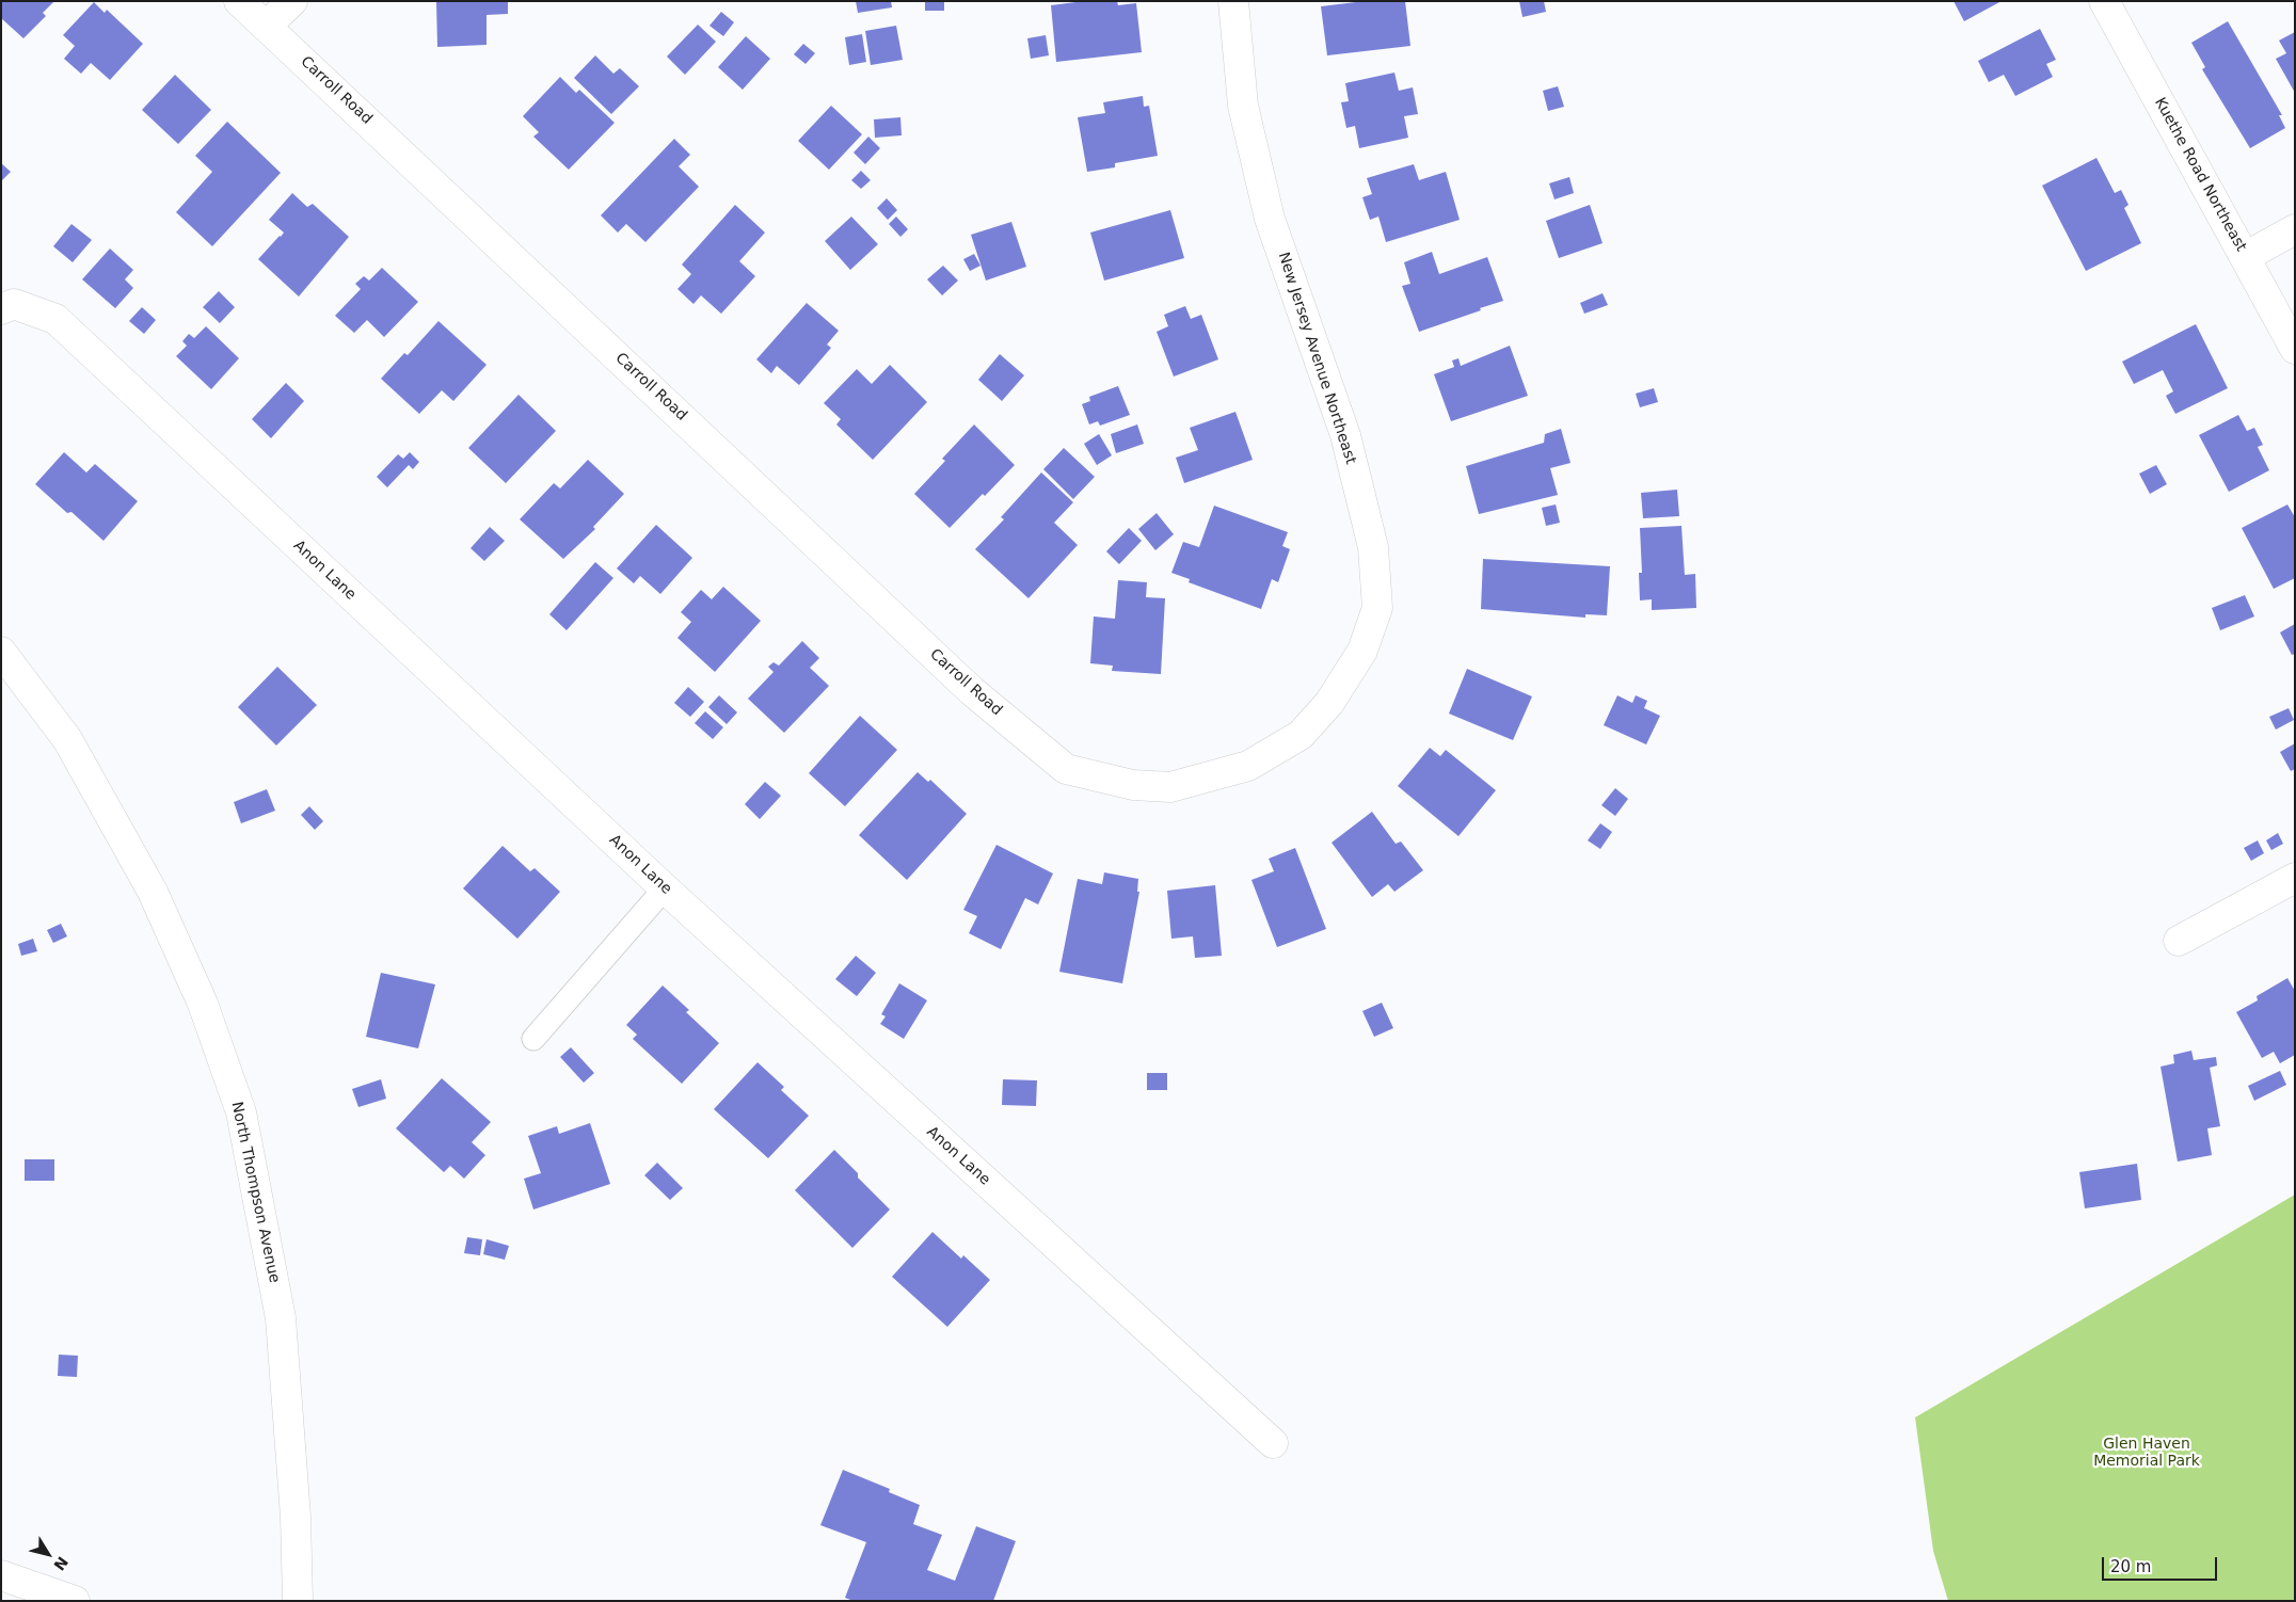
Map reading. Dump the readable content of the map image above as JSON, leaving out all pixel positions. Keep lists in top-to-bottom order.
{
  "streets": {
    "main road": [
      "Carroll Road",
      "Kuethe Road Northeast",
      "New Jersey Avenue Northeast",
      "Anon Lane",
      "North Thompson Avenue"
    ]
  },
  "crossings": [
    ["Carroll Road", "New Jersey Avenue Northeast"]
  ],
  "parks": ["Glen Haven Memorial Park"],
  "scale_bar": "20 m",
  "north": "bottom right"
}
